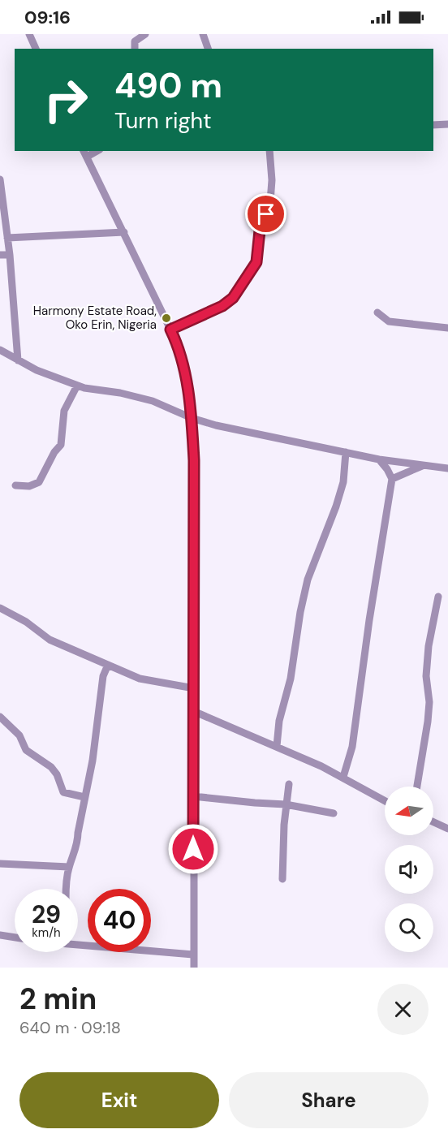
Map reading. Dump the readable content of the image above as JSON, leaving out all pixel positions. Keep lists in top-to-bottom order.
{
  "places": ["Harmony Estate Road, Oko Erin, Nigeria"],
  "north": "left",
  "page": {
    "status": "09:16",
    "turn": ["490 m", "Turn right"],
    "speed": "29 km/h",
    "limit": "40",
    "heading": ["2 min", "640 m · 09:18"],
    "buttons": ["Exit", "Share"]
  }
}
